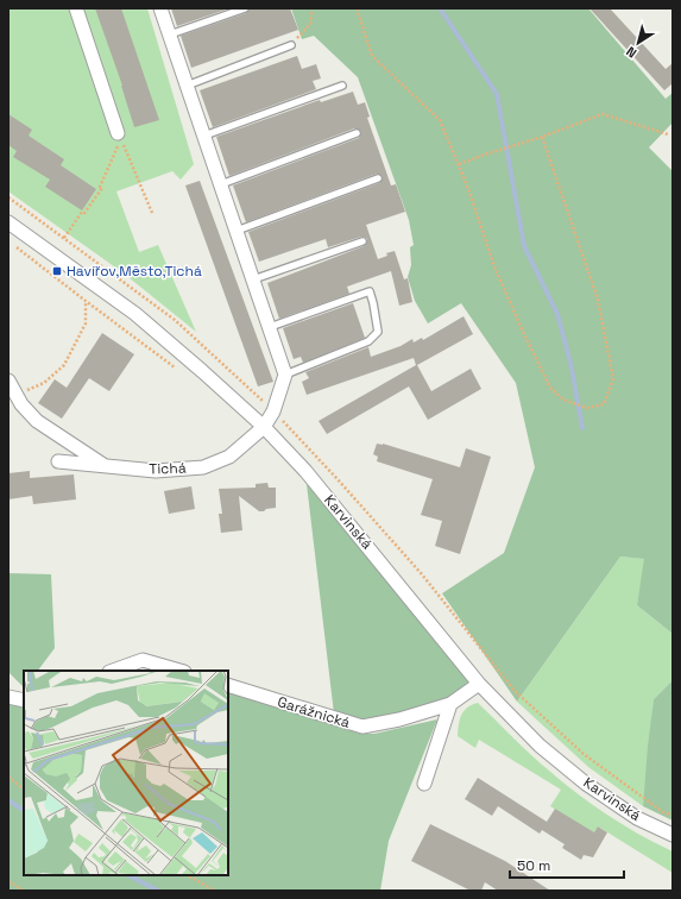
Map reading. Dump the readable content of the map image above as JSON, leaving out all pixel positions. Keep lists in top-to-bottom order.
{
  "streets": {
    "street": ["Tichá", "Karvinská", "Garážnická"]
  },
  "crossings": [
    ["Tichá", "Karvinská"],
    ["Karvinská", "Garážnická"]
  ],
  "places": {
    "transit": ["Havířov,Město,Tichá"]
  },
  "scale_bar": "50 m",
  "north": "bottom left"
}
